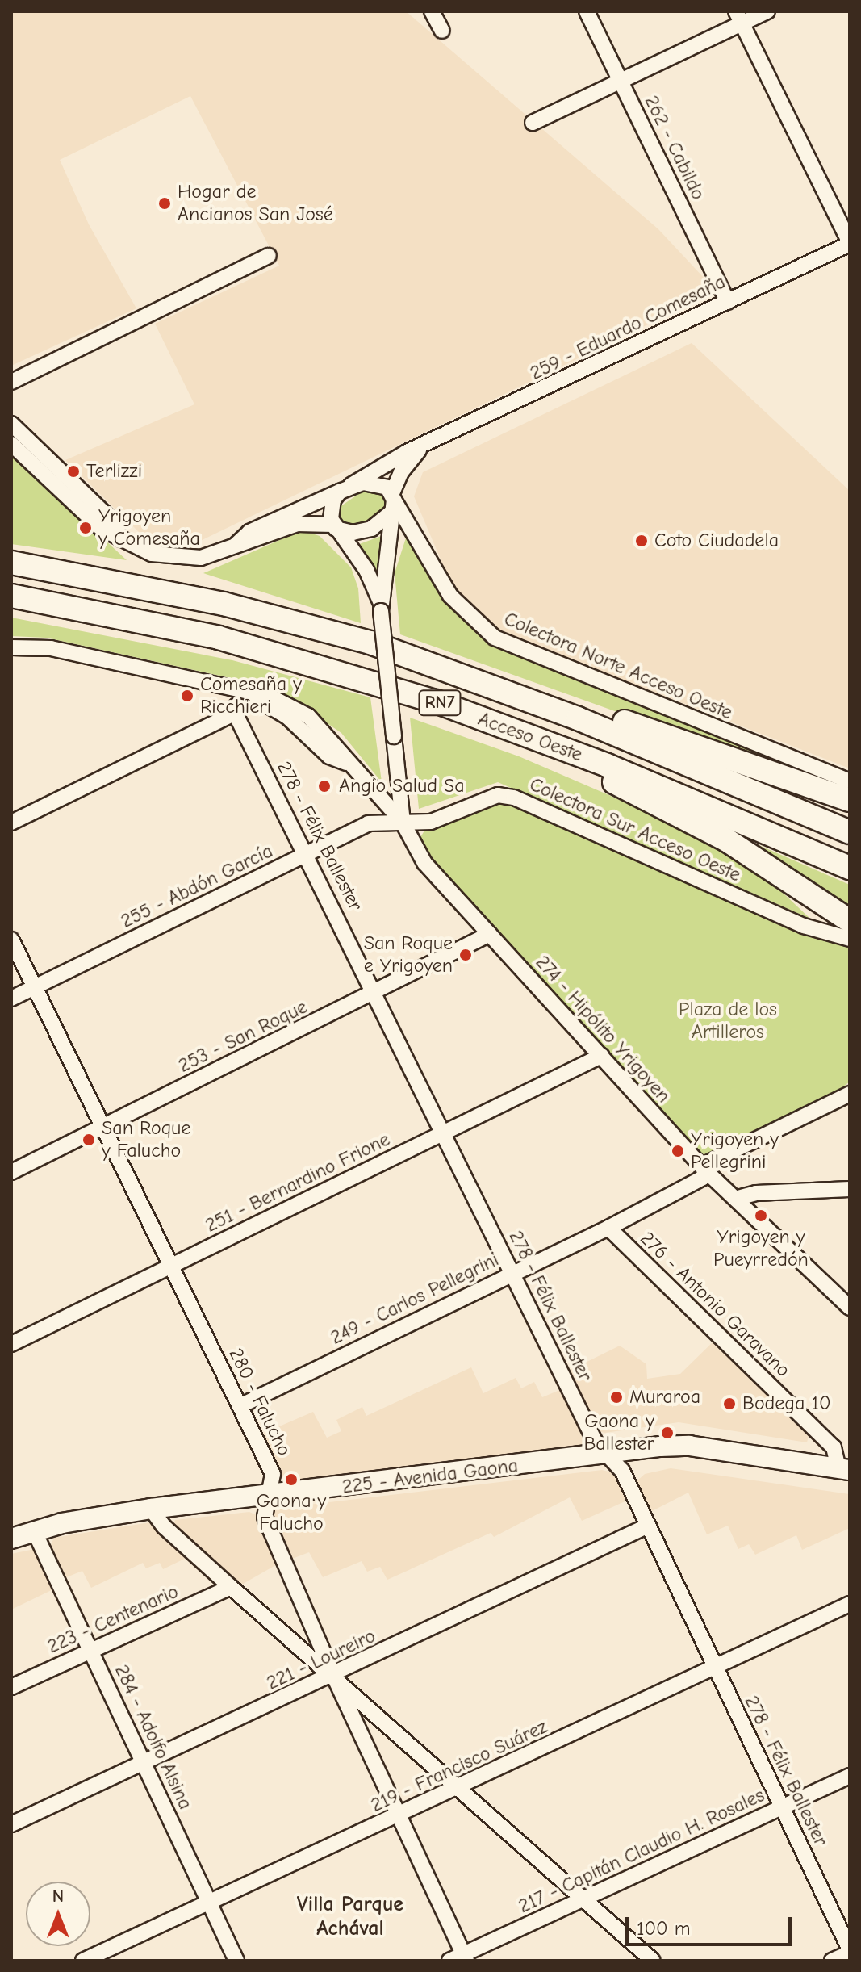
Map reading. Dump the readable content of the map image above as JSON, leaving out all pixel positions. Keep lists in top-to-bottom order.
{
  "streets": {
    "highway": ["RN7", "Acceso Oeste"],
    "main road": ["225 - Avenida Gaona"],
    "street": [
      "262 - Cabildo",
      "259 - Eduardo Comesaña",
      "Colectora Norte Acceso Oeste",
      "Colectora Sur Acceso Oeste",
      "278 - Félix Ballester",
      "255 - Abdón García",
      "274 - Hipólito Yrigoyen",
      "253 - San Roque",
      "251 - Bernardino Frione",
      "249 - Carlos Pellegrini",
      "276 - Antonio Garavano",
      "280 - Falucho",
      "223 - Centenario",
      "221 - Loureiro",
      "284 - Adolfo Alsina",
      "219 - Francisco Suárez",
      "217 - Capitán Claudio H. Rosales"
    ]
  },
  "crossings": [
    ["262 - Cabildo", "259 - Eduardo Comesaña"],
    ["259 - Eduardo Comesaña", "Colectora Norte Acceso Oeste"],
    ["Colectora Sur Acceso Oeste", "255 - Abdón García"],
    ["Colectora Sur Acceso Oeste", "274 - Hipólito Yrigoyen"],
    ["278 - Félix Ballester", "255 - Abdón García"],
    ["278 - Félix Ballester", "253 - San Roque"],
    ["278 - Félix Ballester", "251 - Bernardino Frione"],
    ["278 - Félix Ballester", "249 - Carlos Pellegrini"],
    ["278 - Félix Ballester", "225 - Avenida Gaona"],
    ["278 - Félix Ballester", "221 - Loureiro"],
    ["278 - Félix Ballester", "219 - Francisco Suárez"],
    ["278 - Félix Ballester", "217 - Capitán Claudio H. Rosales"],
    ["255 - Abdón García", "274 - Hipólito Yrigoyen"],
    ["255 - Abdón García", "280 - Falucho"],
    ["274 - Hipólito Yrigoyen", "253 - San Roque"],
    ["274 - Hipólito Yrigoyen", "251 - Bernardino Frione"],
    ["274 - Hipólito Yrigoyen", "249 - Carlos Pellegrini"],
    ["253 - San Roque", "280 - Falucho"],
    ["251 - Bernardino Frione", "280 - Falucho"],
    ["249 - Carlos Pellegrini", "276 - Antonio Garavano"],
    ["249 - Carlos Pellegrini", "280 - Falucho"],
    ["276 - Antonio Garavano", "225 - Avenida Gaona"],
    ["280 - Falucho", "225 - Avenida Gaona"],
    ["280 - Falucho", "221 - Loureiro"],
    ["280 - Falucho", "219 - Francisco Suárez"],
    ["280 - Falucho", "217 - Capitán Claudio H. Rosales"],
    ["225 - Avenida Gaona", "284 - Adolfo Alsina"],
    ["223 - Centenario", "284 - Adolfo Alsina"],
    ["221 - Loureiro", "284 - Adolfo Alsina"],
    ["284 - Adolfo Alsina", "219 - Francisco Suárez"]
  ],
  "districts": ["Villa Parque Achával"],
  "parks": ["Plaza de los Artilleros"],
  "places": [
    "Hogar de Ancianos San José",
    "Terlizzi",
    "Yrigoyen y Comesaña",
    "Coto Ciudadela",
    "Comesaña y Ricchieri",
    "Angio Salud Sa",
    "San Roque e Yrigoyen",
    "San Roque y Falucho",
    "Yrigoyen y Pellegrini",
    "Yrigoyen y Pueyrredón",
    "Muraroa",
    "Bodega 10",
    "Gaona y Ballester",
    "Gaona y Falucho"
  ],
  "scale_bar": "100 m",
  "north": "top"
}
